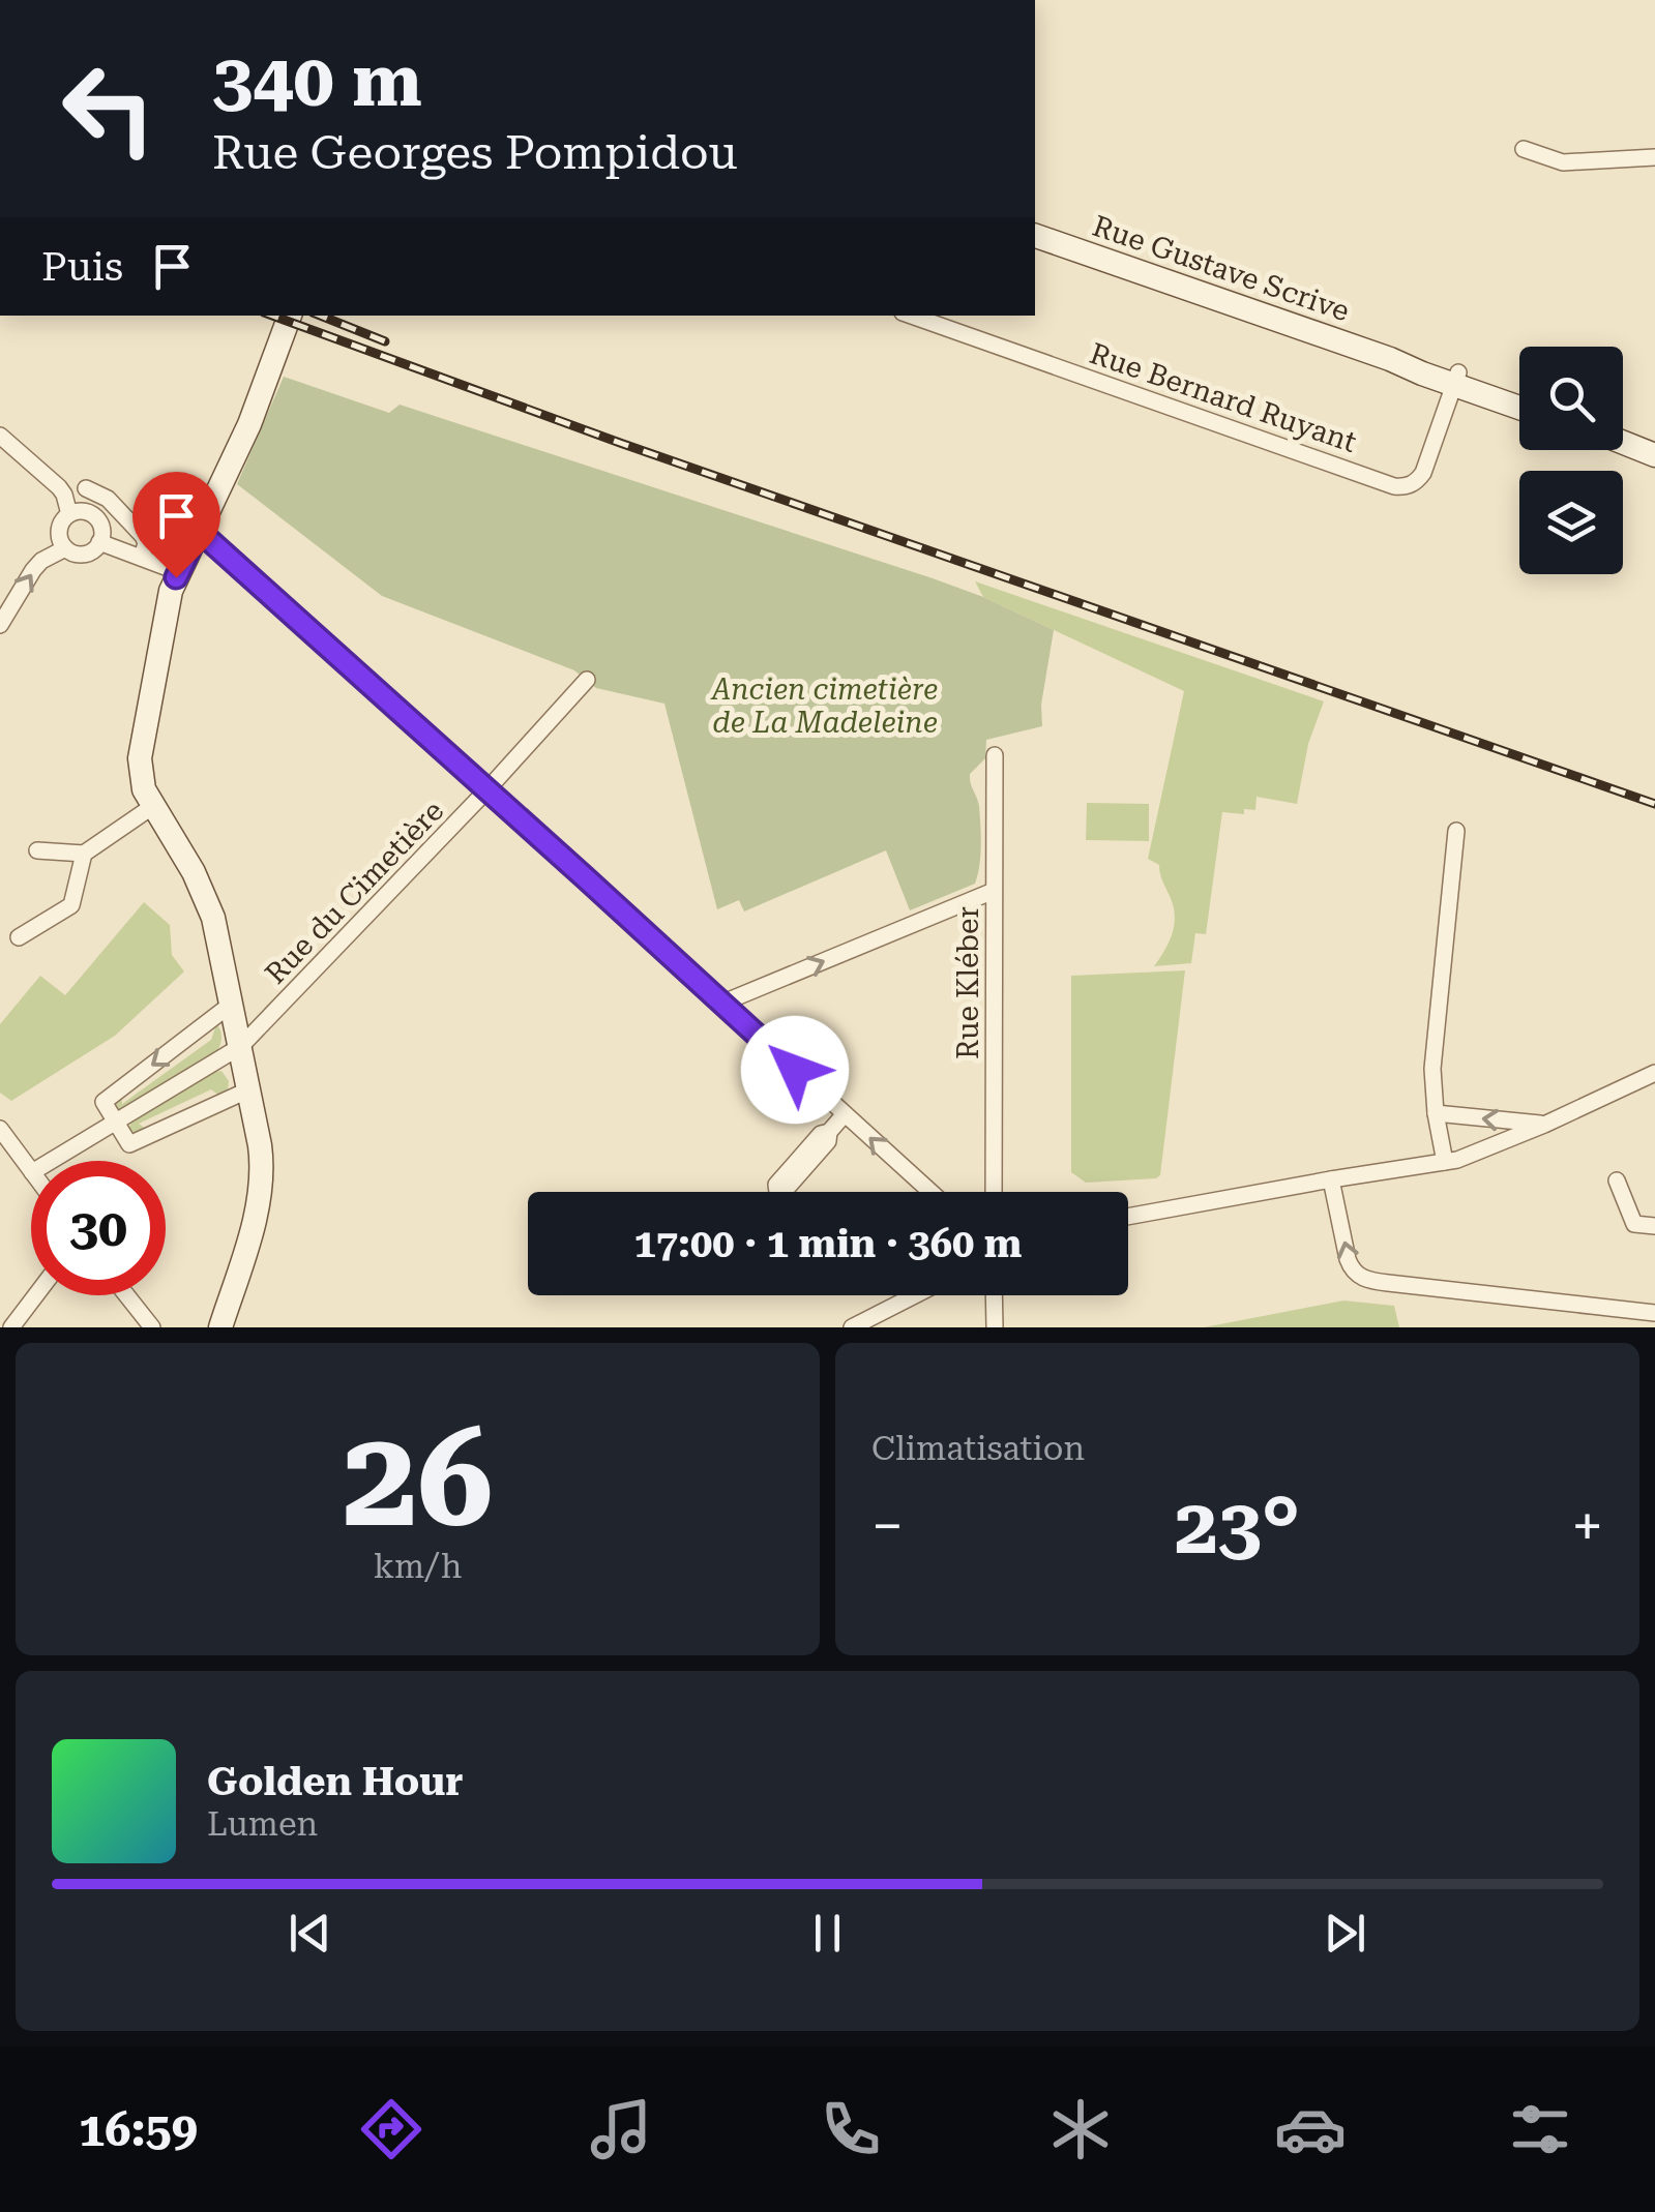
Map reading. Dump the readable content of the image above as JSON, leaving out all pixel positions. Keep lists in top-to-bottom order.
{
  "streets": {
    "street": [
      "Rue Gustave Scrive",
      "Rue Bernard Ruyant",
      "Rue du Cimetière",
      "Rue Kléber"
    ]
  },
  "crossings": [
    ["Rue Gustave Scrive", "Rue Bernard Ruyant"]
  ],
  "parks": ["Ancien cimetière de La Madeleine"],
  "page": {
    "turn": ["340 m", "Rue Georges Pompidou"],
    "then": "Puis",
    "limit": "30",
    "trip": "17:00 · 1 min · 360 m",
    "tile": [
      ["26", "km/h"],
      "Climatisation"
    ],
    "heat": ["−", "23°", "+"],
    "song": ["Golden Hour", "Lumen"],
    "tabs": "16:59"
  }
}
